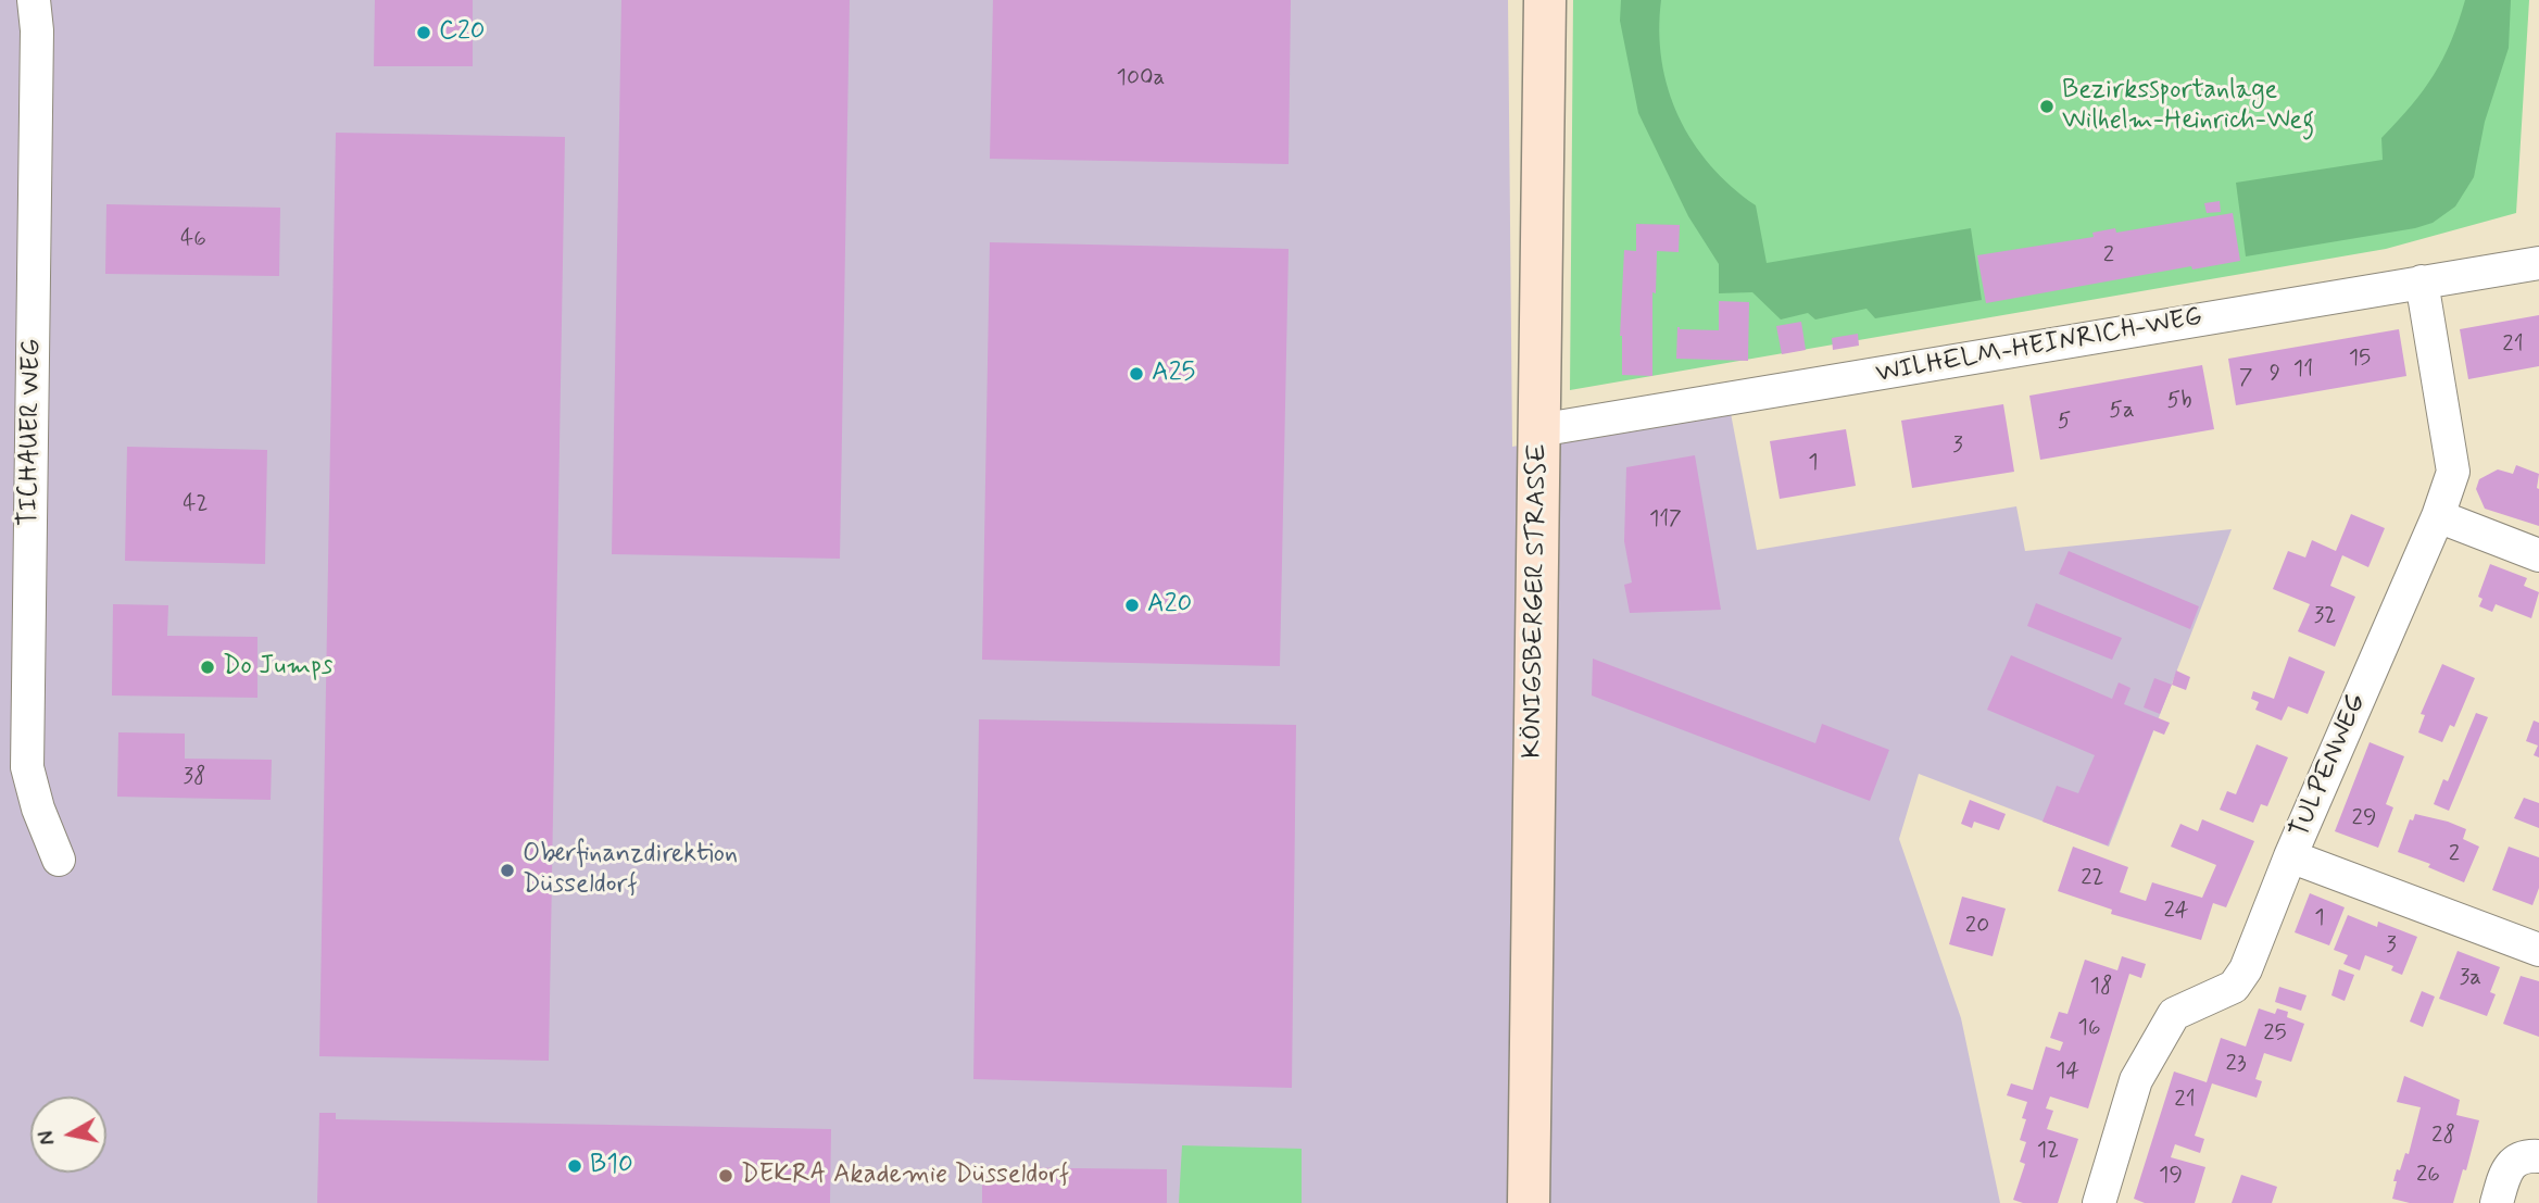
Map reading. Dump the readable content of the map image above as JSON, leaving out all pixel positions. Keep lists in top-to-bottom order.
{
  "streets": {
    "main road": ["KÖNIGSBERGER STRASSE"],
    "street": ["WILHELM-HEINRICH-WEG", "TICHAUER WEG", "TULPENWEG"]
  },
  "crossings": [
    ["WILHELM-HEINRICH-WEG", "KÖNIGSBERGER STRASSE"],
    ["WILHELM-HEINRICH-WEG", "TULPENWEG"]
  ],
  "places": [
    "C20",
    "Bezirkssportanlage Wilhelm-Heinrich-Weg",
    "A25",
    "A20",
    "Do Jumps",
    "Oberfinanzdirektion Düsseldorf",
    "B10",
    "DEKRA Akademie Düsseldorf"
  ],
  "house_numbers": [
    "100a",
    "46",
    "2",
    "21",
    "15",
    "11",
    "9",
    "7",
    "5b",
    "5a",
    "5",
    "3",
    "1",
    "42",
    "117",
    "32",
    "38",
    "29",
    "2",
    "22",
    "24",
    "1",
    "20",
    "3",
    "3a",
    "18",
    "16",
    "25",
    "23",
    "14",
    "21",
    "28",
    "12",
    "26",
    "19"
  ],
  "north": "left"
}
